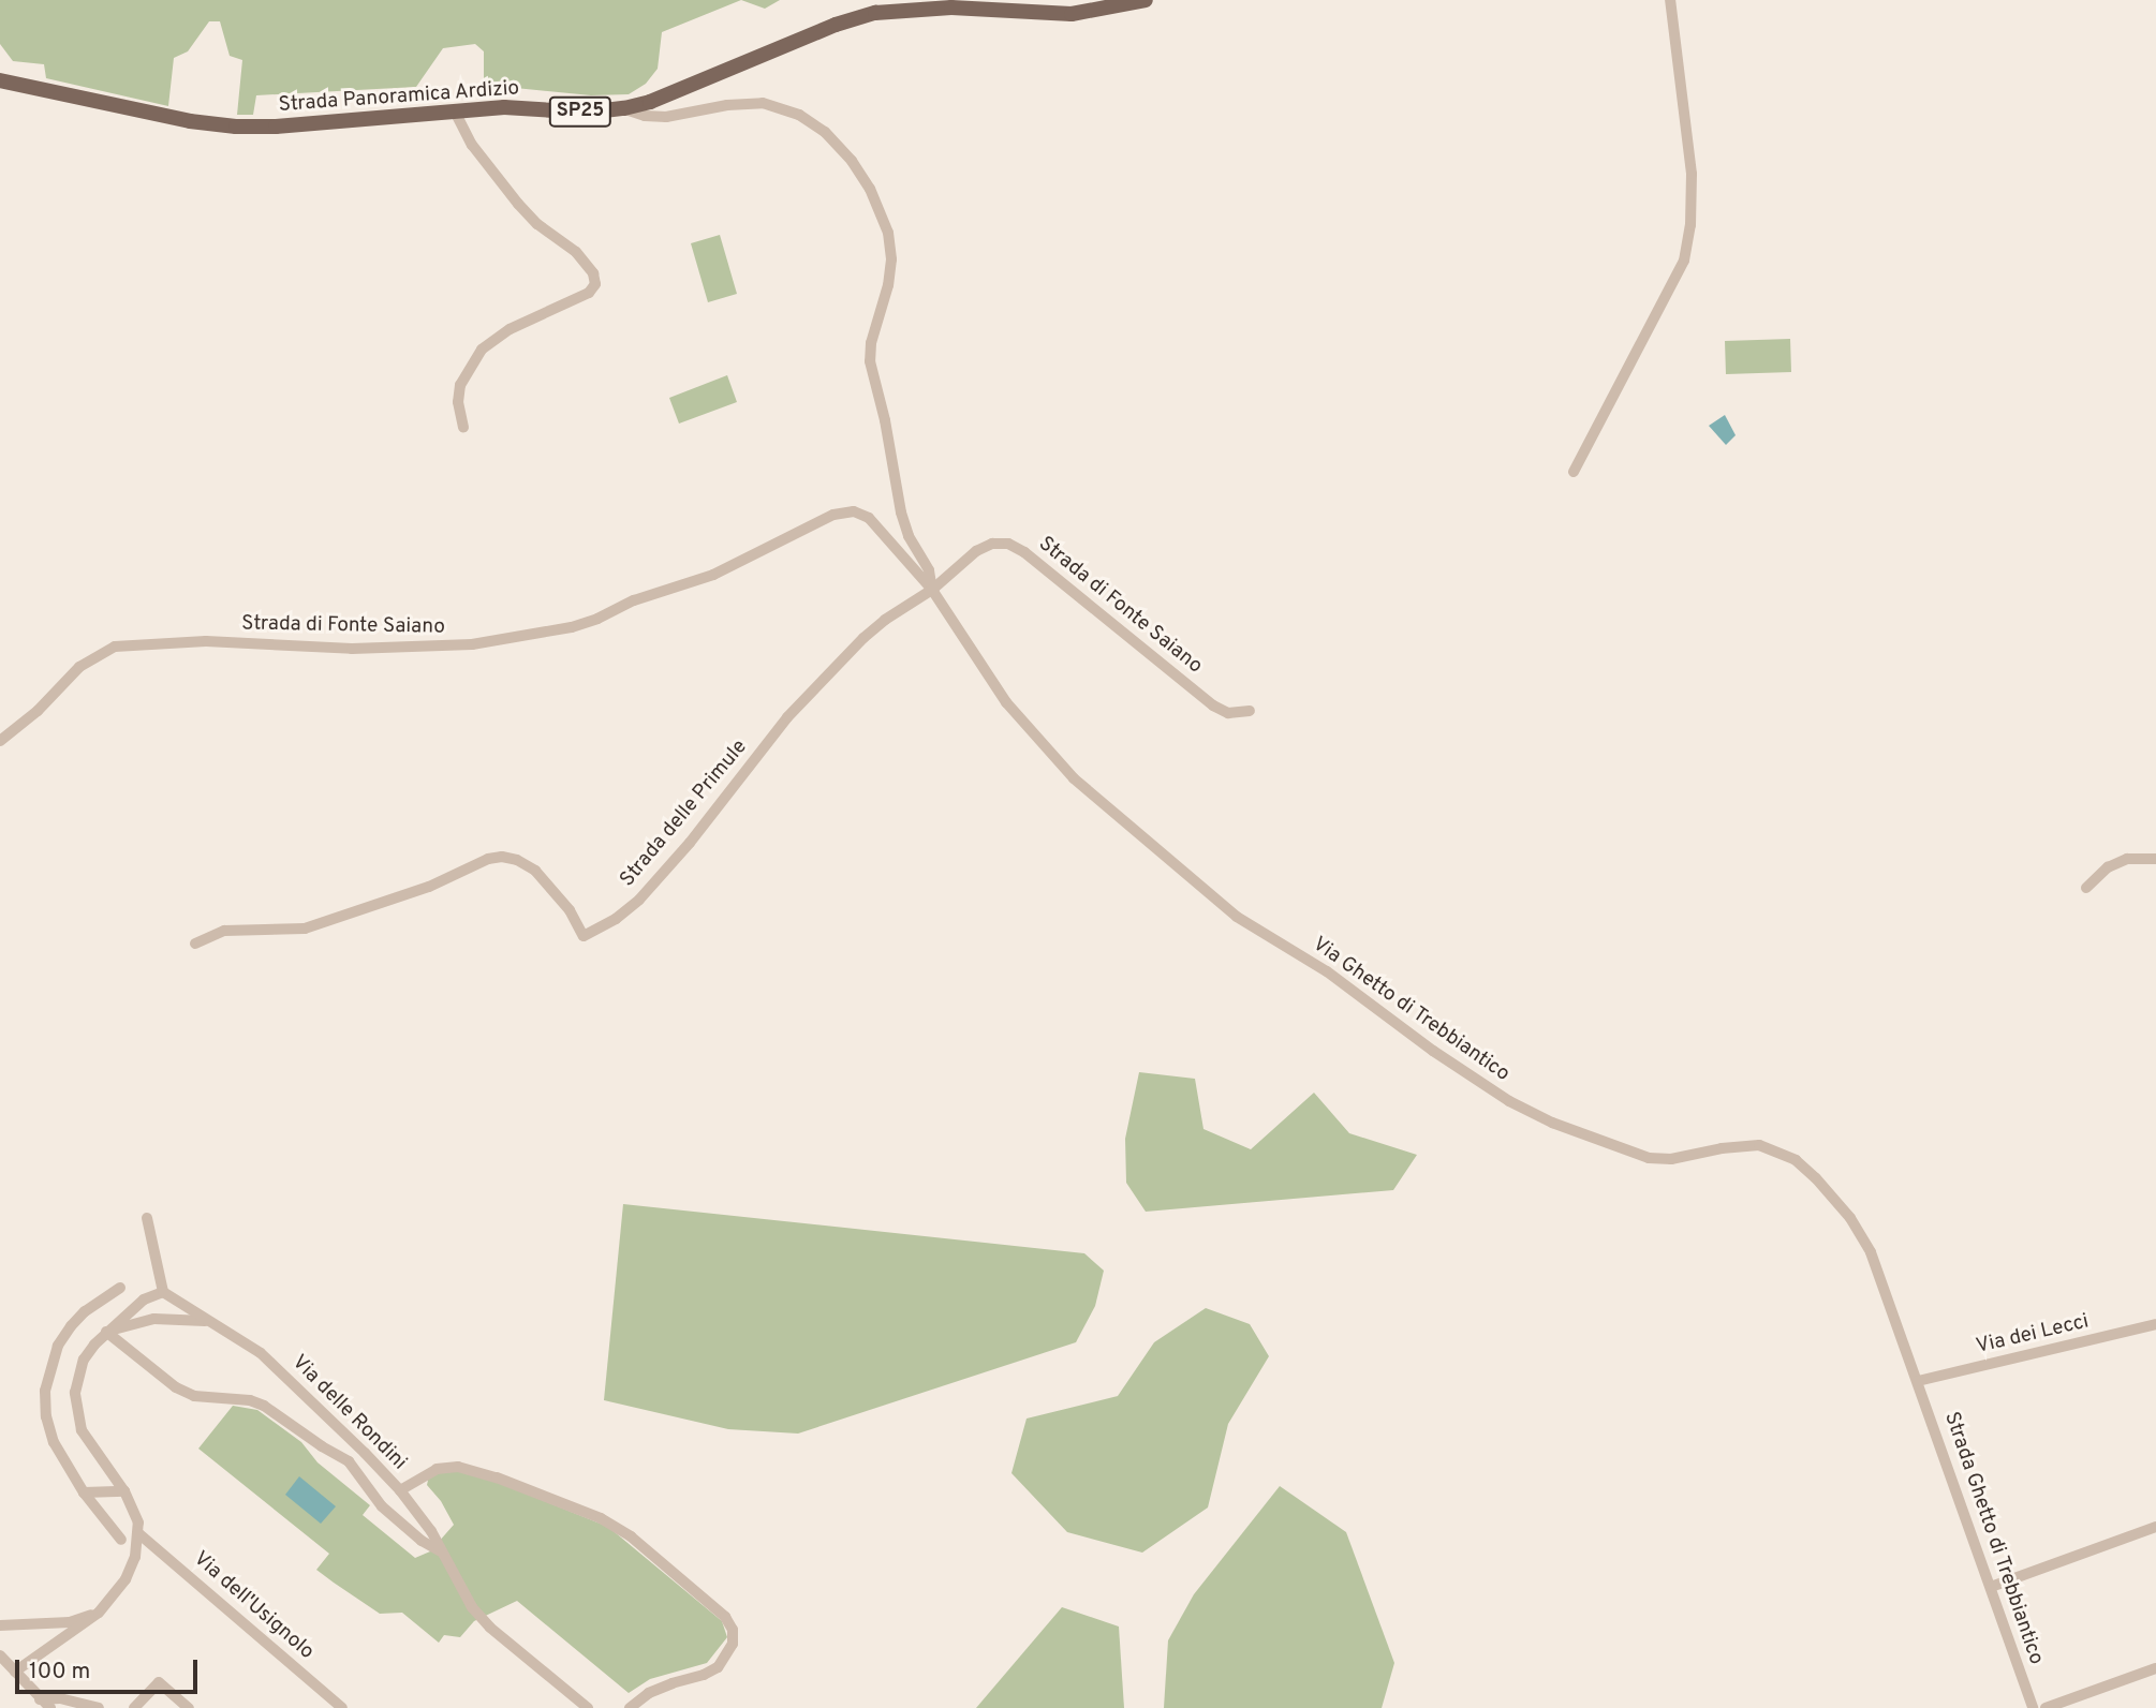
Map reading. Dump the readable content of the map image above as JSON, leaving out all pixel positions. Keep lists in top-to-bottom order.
{
  "streets": {
    "main road": ["Strada Panoramica Ardizio", "SP25"],
    "street": [
      "Strada di Fonte Saiano",
      "Strada delle Primule",
      "Via Ghetto di Trebbiantico",
      "Via dei Lecci",
      "Via delle Rondini",
      "Strada Ghetto di Trebbiantico",
      "Via dell'Usignolo"
    ]
  },
  "crossings": [
    ["Strada di Fonte Saiano", "Strada delle Primule"],
    ["Strada di Fonte Saiano", "Via Ghetto di Trebbiantico"],
    ["Strada delle Primule", "Via Ghetto di Trebbiantico"],
    ["Via Ghetto di Trebbiantico", "Via dei Lecci"],
    ["Via Ghetto di Trebbiantico", "Strada Ghetto di Trebbiantico"],
    ["Via dei Lecci", "Strada Ghetto di Trebbiantico"]
  ],
  "scale_bar": "100 m"
}
